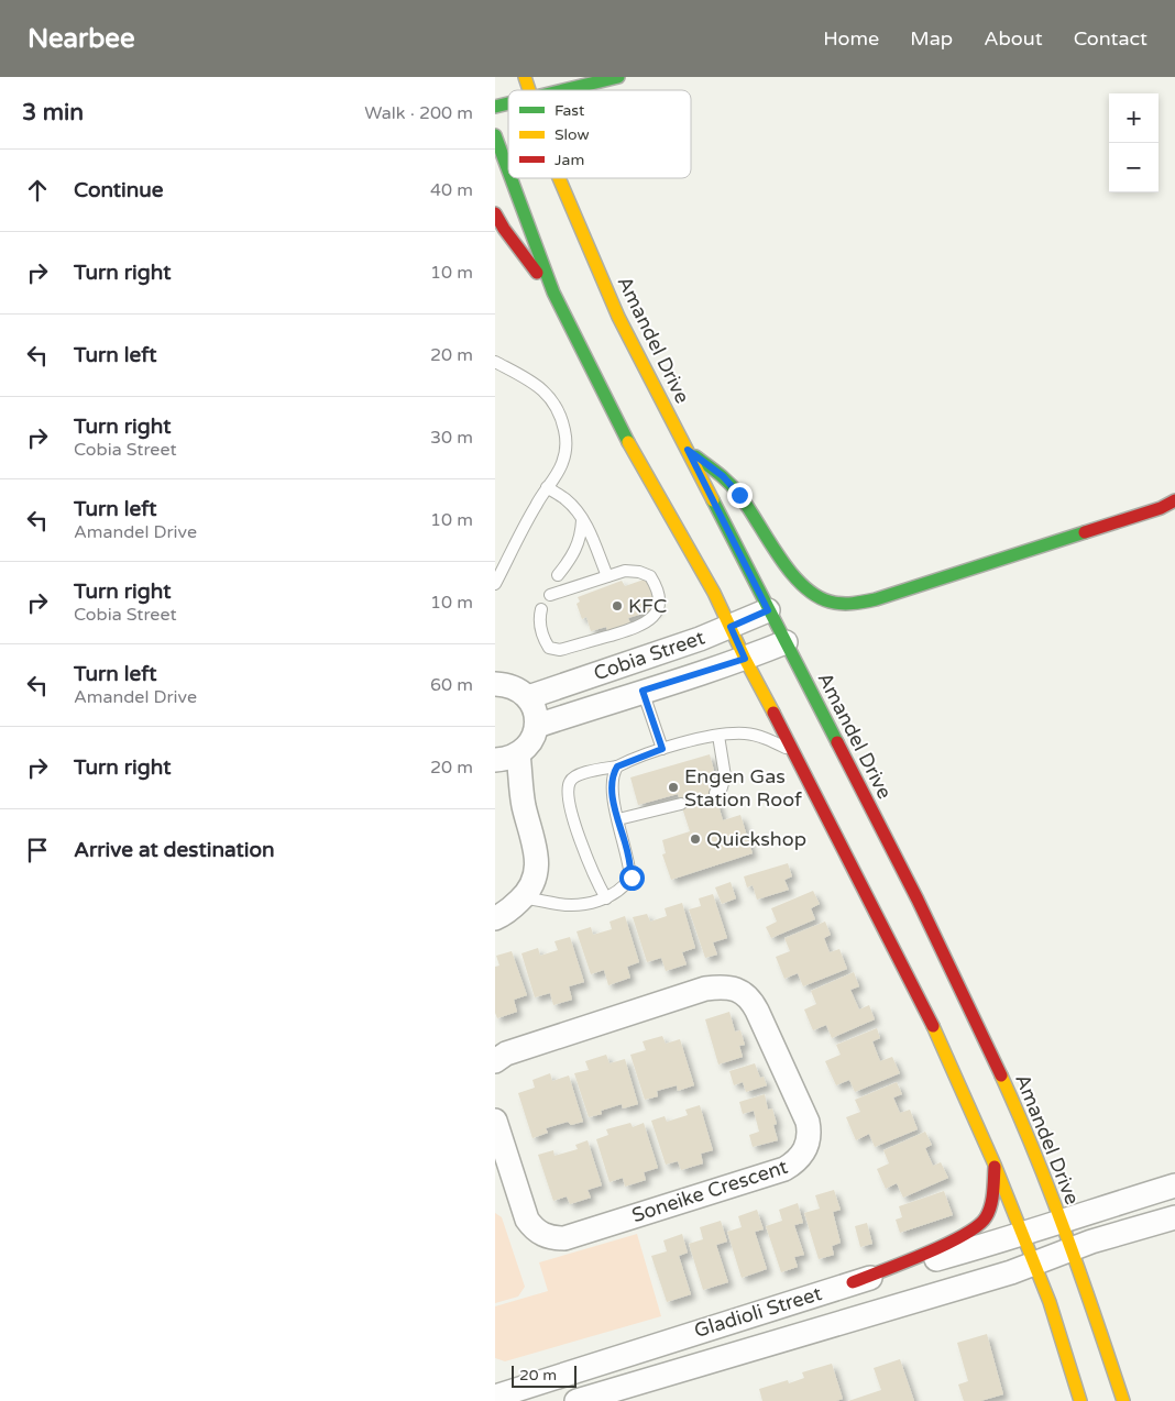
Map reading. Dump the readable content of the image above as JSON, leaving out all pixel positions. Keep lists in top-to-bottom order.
{
  "streets": {
    "street": [
      "Amandel Drive",
      "Cobia Street",
      "Soneike Crescent",
      "Gladioli Street"
    ]
  },
  "crossings": [
    ["Amandel Drive", "Cobia Street"],
    ["Amandel Drive", "Gladioli Street"]
  ],
  "places": ["KFC", "Engen Gas Station Roof", "Quickshop"],
  "legend": ["Fast", "Slow", "Jam"],
  "scale_bar": "20 m",
  "page": {
    "header": "Nearbee",
    "nav": [
      "Home",
      "Map",
      "About",
      "Contact"
    ],
    "heading": ["3 min", "Walk · 200 m"],
    "map_buttons": ["+", "−"],
    "list": [
      ["Continue", "40 m"],
      ["Turn right", "10 m"],
      ["Turn left", "20 m"],
      ["Turn right", "Cobia Street", "30 m"],
      ["Turn left", "Amandel Drive", "10 m"],
      ["Turn right", "Cobia Street", "10 m"],
      ["Turn left", "Amandel Drive", "60 m"],
      ["Turn right", "20 m"],
      "Arrive at destination"
    ],
    "scale": "20 m"
  }
}
